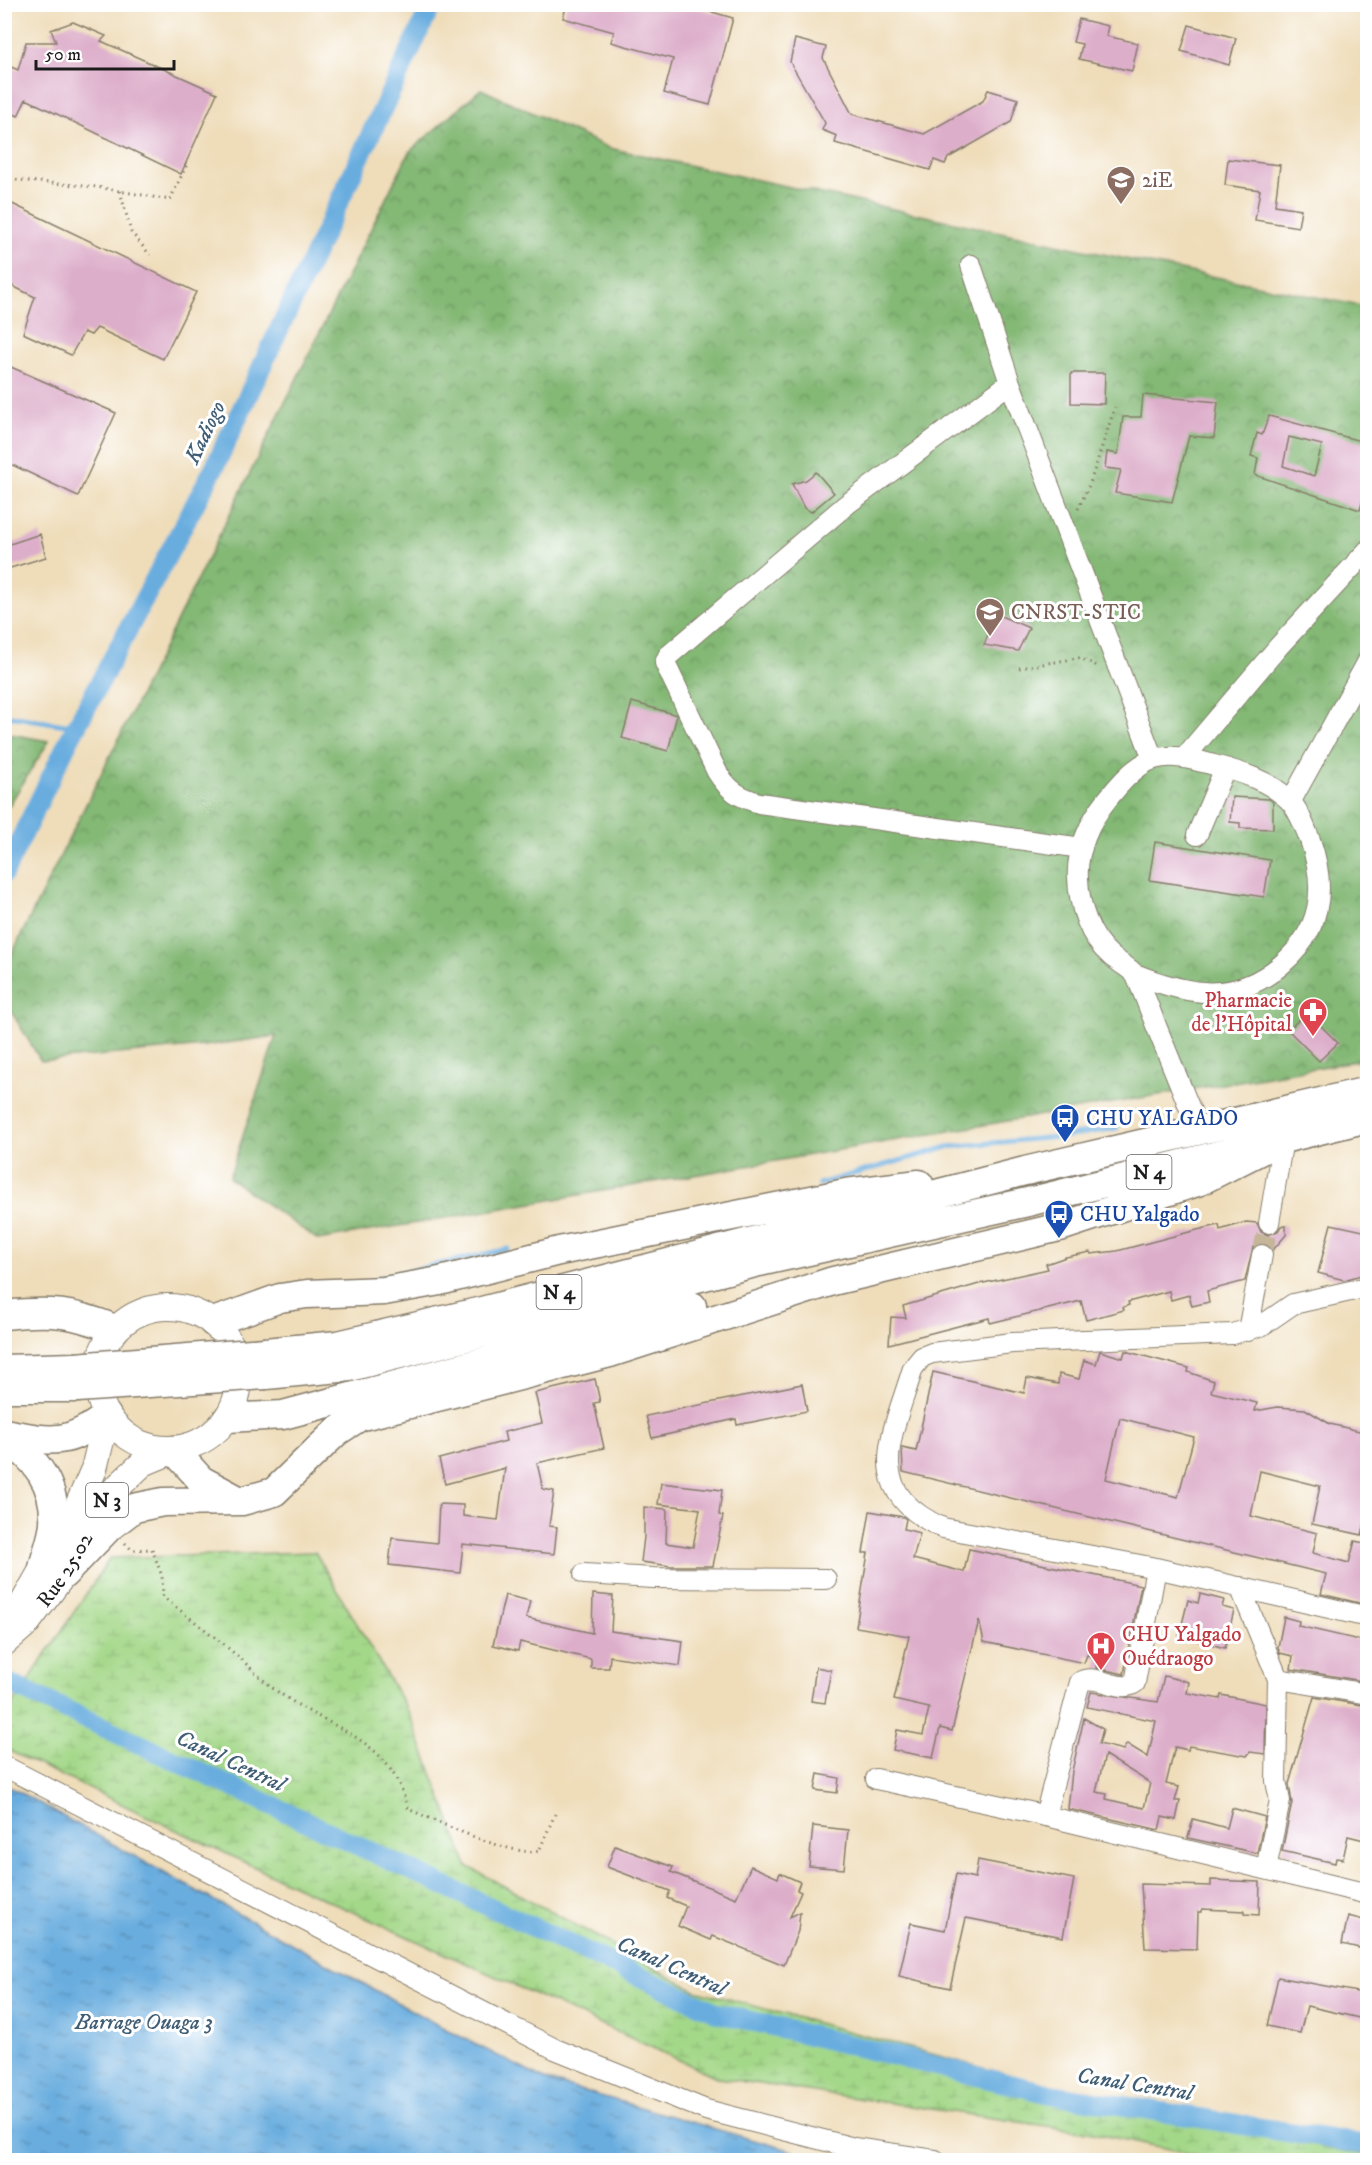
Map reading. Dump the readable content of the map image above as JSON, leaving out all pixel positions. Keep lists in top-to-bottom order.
{
  "streets": {
    "highway": ["N 4"],
    "main road": ["N 3", "Rue 25.02"]
  },
  "crossings": [
    ["N 3", "Rue 25.02"]
  ],
  "water": ["Kadiogo", "Canal Central", "Barrage Ouaga 3"],
  "places": {
    "school or university": ["2iE", "CNRST-STIC"],
    "pharmacy": ["Pharmacie de l'Hôpital"],
    "bus stop": ["CHU YALGADO", "CHU Yalgado"],
    "hospital": ["CHU Yalgado Ouédraogo"]
  },
  "scale_bar": "50 m"
}
